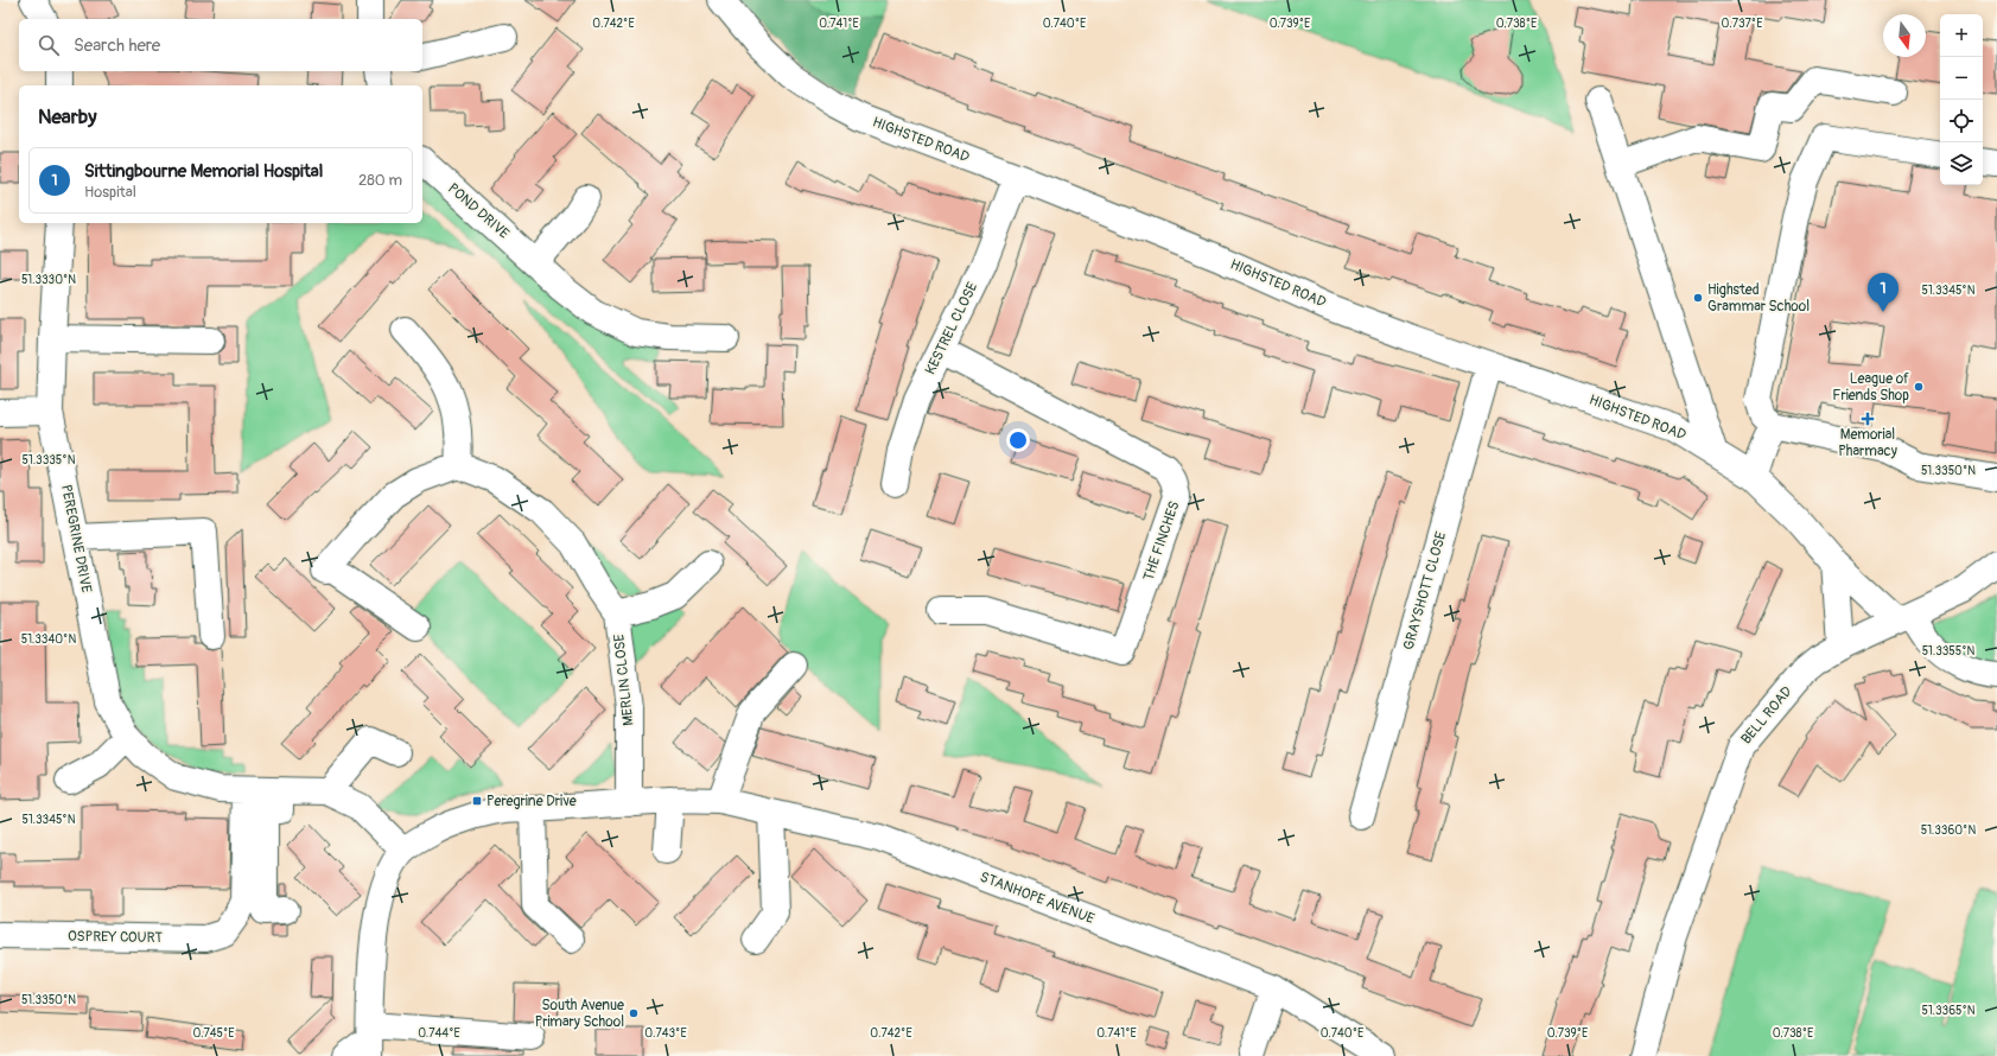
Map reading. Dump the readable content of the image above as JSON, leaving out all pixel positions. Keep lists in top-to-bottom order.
{
  "streets": {
    "street": [
      "HIGHSTED ROAD",
      "POND DRIVE",
      "KESTREL CLOSE",
      "PEREGRINE DRIVE",
      "THE FINCHES",
      "GRAYSHOTT CLOSE",
      "MERLIN CLOSE",
      "BELL ROAD",
      "STANHOPE AVENUE",
      "OSPREY COURT"
    ]
  },
  "crossings": [
    ["HIGHSTED ROAD", "KESTREL CLOSE"],
    ["HIGHSTED ROAD", "GRAYSHOTT CLOSE"],
    ["HIGHSTED ROAD", "BELL ROAD"],
    ["KESTREL CLOSE", "THE FINCHES"],
    ["PEREGRINE DRIVE", "STANHOPE AVENUE"],
    ["PEREGRINE DRIVE", "OSPREY COURT"],
    ["MERLIN CLOSE", "STANHOPE AVENUE"]
  ],
  "places": {
    "other": ["Highsted Grammar School", "League of Friends Shop", "South Avenue Primary School"],
    "health": ["Memorial Pharmacy"],
    "transit": ["Peregrine Drive"]
  },
  "north": "bottom",
  "page": {
    "map_buttons": ["+", "−"],
    "search": "Search here",
    "heading": "Nearby",
    "list": [
      {
        "mark": "1",
        "name": "Sittingbourne Memorial Hospital",
        "note": "Hospital",
        "value": "280 m"
      }
    ],
    "pins": "1"
  },
  "coordinates": [
    "0.742°E",
    "0.741°E",
    "0.740°E",
    "0.739°E",
    "0.738°E",
    "0.737°E",
    "51.3330°N",
    "51.3345°N",
    "51.3335°N",
    "51.3350°N",
    "51.3340°N",
    "51.3355°N",
    "51.3360°N",
    "51.3365°N",
    "0.745°E",
    "0.744°E",
    "0.743°E"
  ]
}
